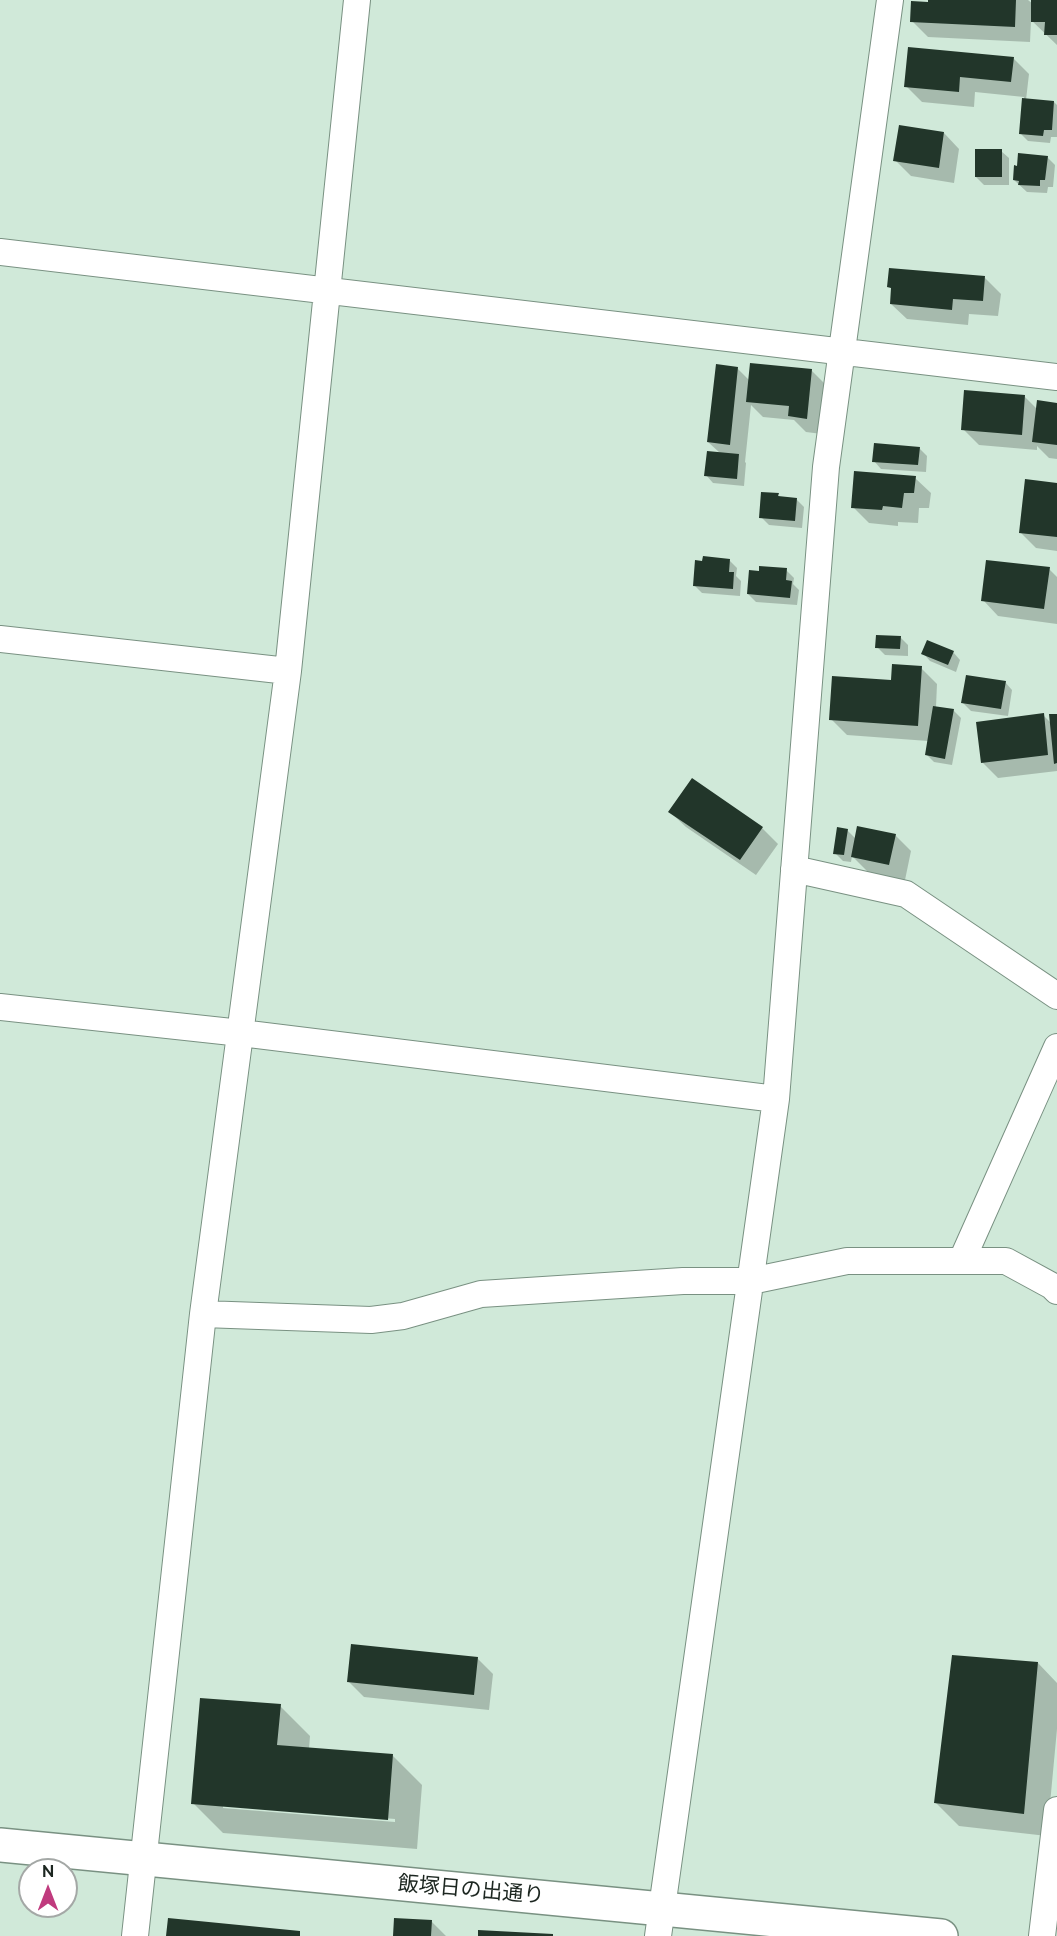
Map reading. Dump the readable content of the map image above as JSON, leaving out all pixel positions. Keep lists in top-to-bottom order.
{
  "streets": {
    "street": ["飯塚日の出通り"]
  },
  "north": "top"
}
